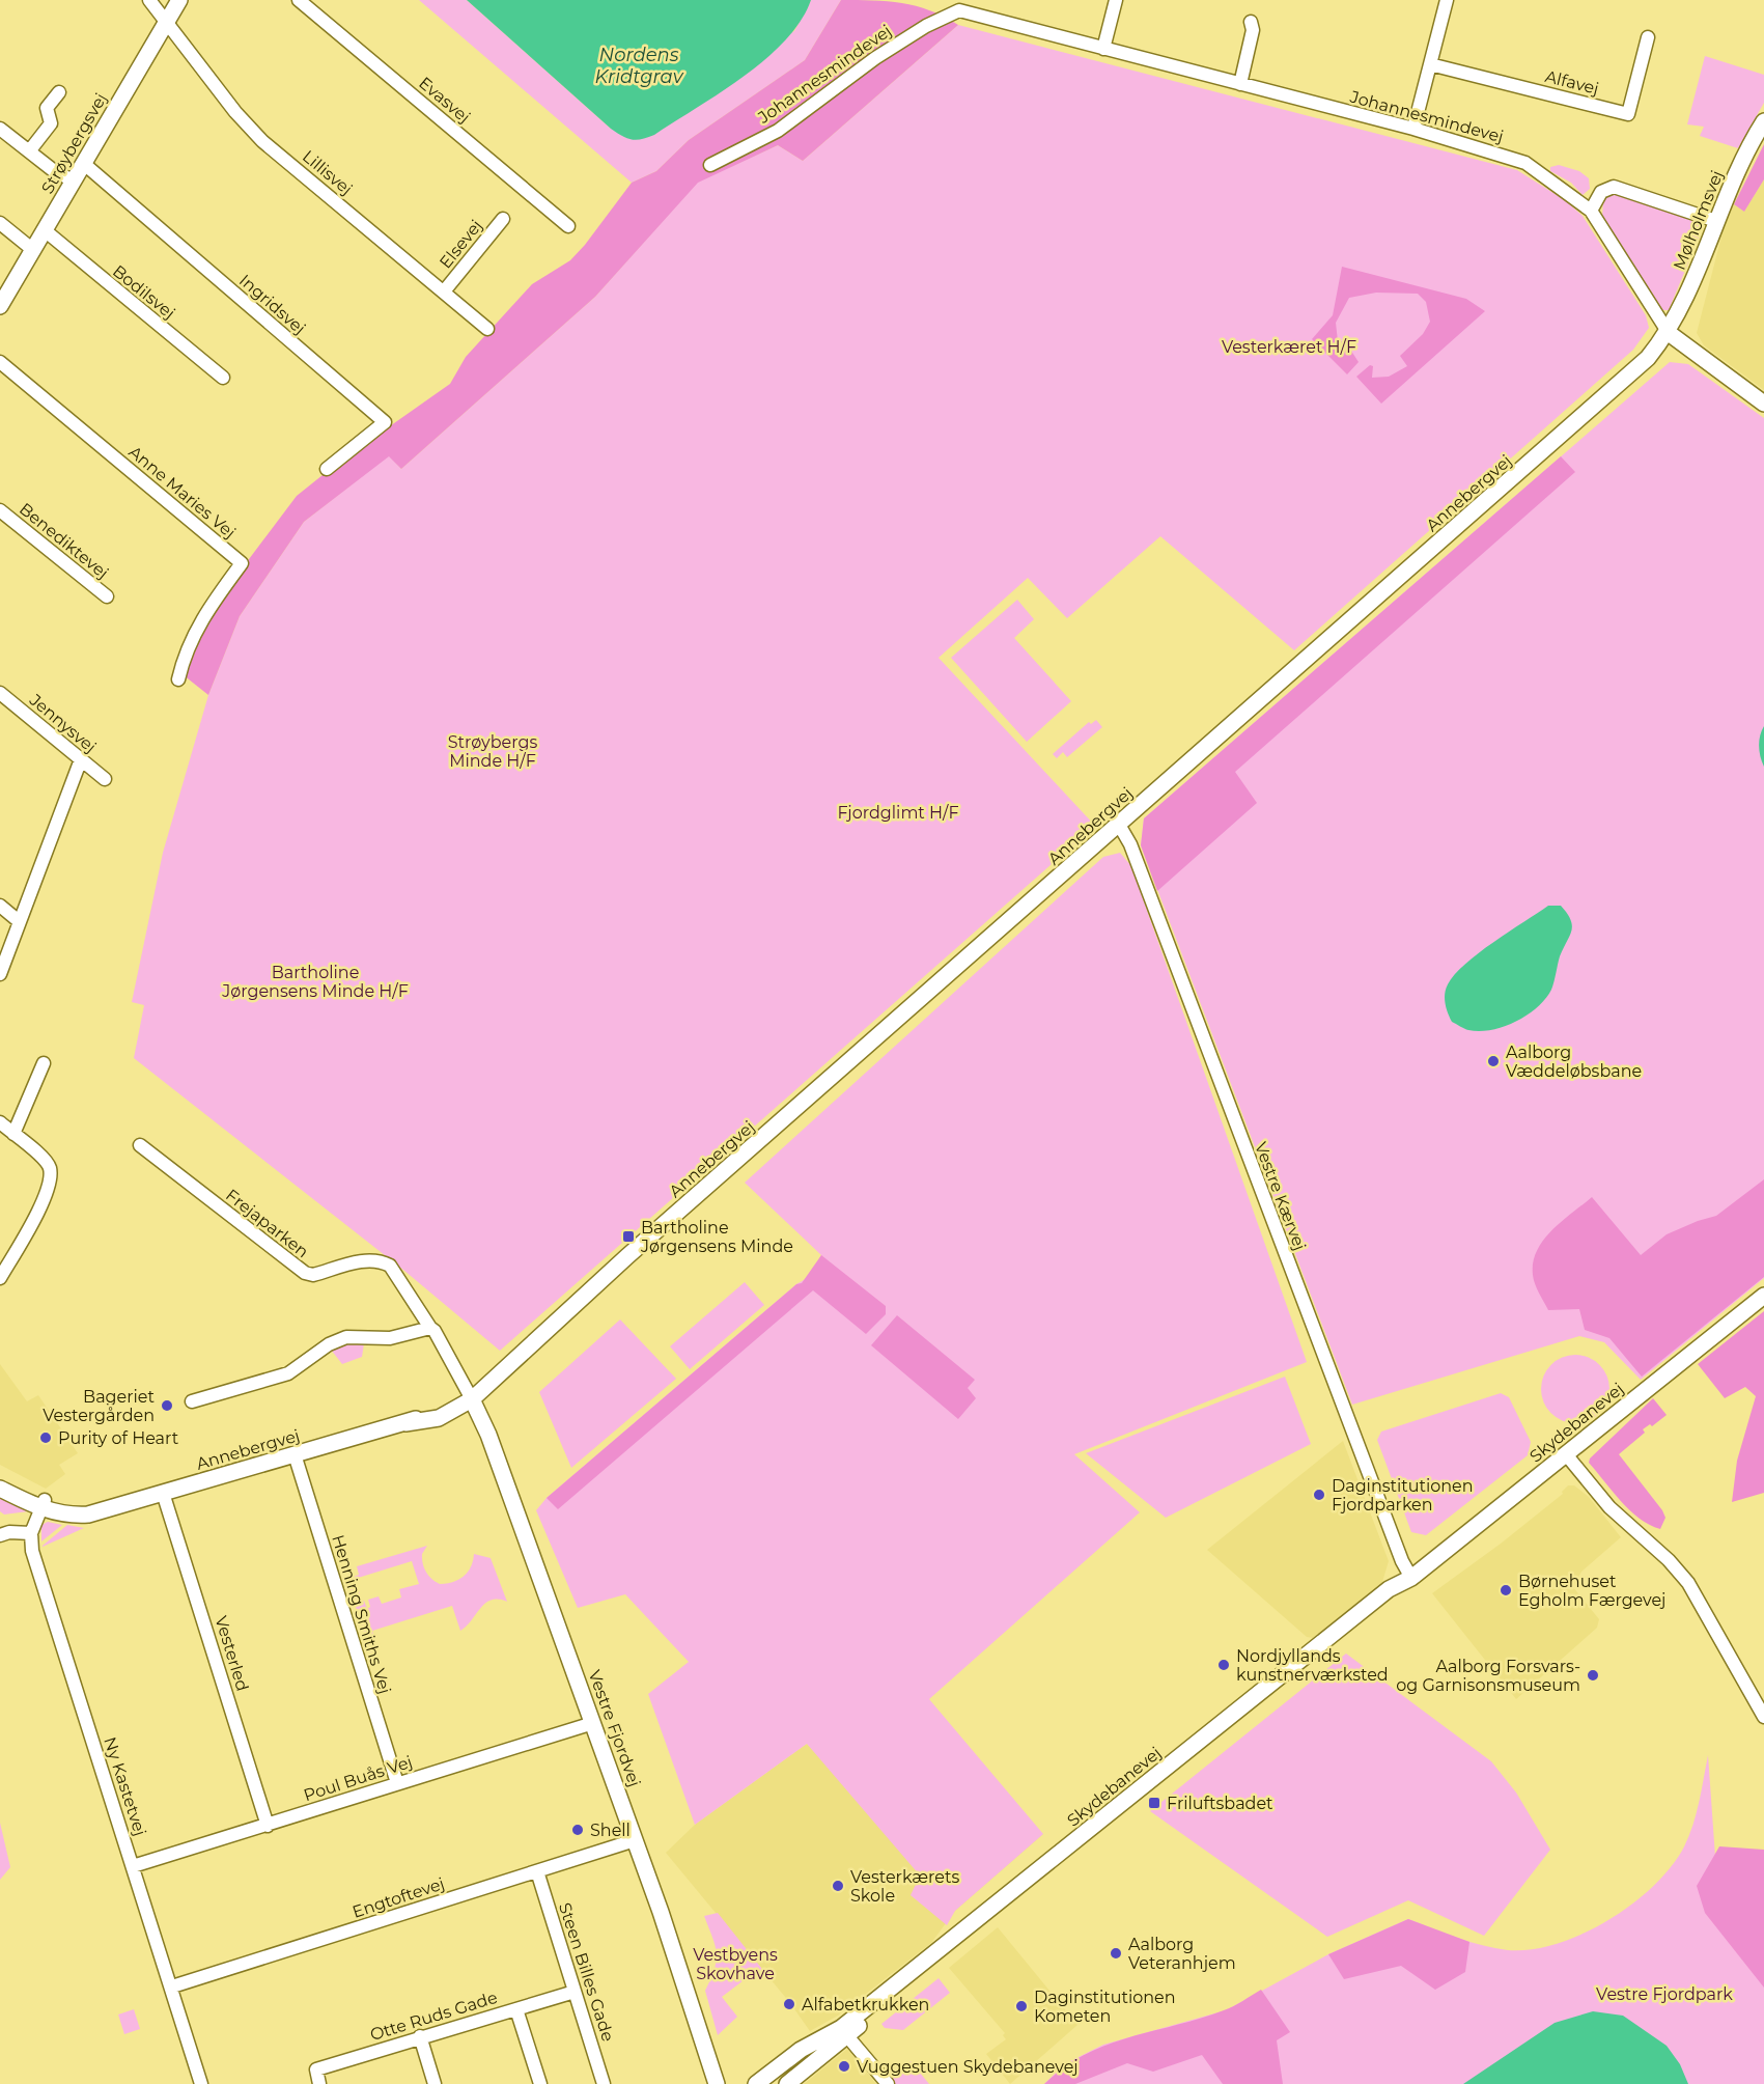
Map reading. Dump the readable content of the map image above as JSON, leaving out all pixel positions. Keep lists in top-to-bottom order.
{
  "streets": {
    "street": [
      "Johannesmindevej",
      "Alfavej",
      "Evasvej",
      "Strøybergsvej",
      "Lillisvej",
      "Mølholmsvej",
      "Elsevej",
      "Bodilsvej",
      "Ingridsvej",
      "Anne Maries Vej",
      "Annebergvej",
      "Benediktevej",
      "Jennysvej",
      "Vestre Kærvej",
      "Frejaparken",
      "Skydebanevej",
      "Henning Smiths Vej",
      "Vesterled",
      "Vestre Fjordvej",
      "Poul Buås Vej",
      "Ny Kastetvej",
      "Engtoftevej",
      "Steen Billes Gade",
      "Otte Ruds Gade"
    ]
  },
  "crossings": [
    ["Johannesmindevej", "Mølholmsvej"],
    ["Johannesmindevej", "Annebergvej"],
    ["Strøybergsvej", "Lillisvej"],
    ["Strøybergsvej", "Bodilsvej"],
    ["Strøybergsvej", "Ingridsvej"],
    ["Lillisvej", "Elsevej"],
    ["Mølholmsvej", "Annebergvej"],
    ["Annebergvej", "Vestre Kærvej"],
    ["Annebergvej", "Frejaparken"],
    ["Annebergvej", "Henning Smiths Vej"],
    ["Annebergvej", "Vesterled"],
    ["Annebergvej", "Vestre Fjordvej"],
    ["Annebergvej", "Ny Kastetvej"],
    ["Vestre Kærvej", "Skydebanevej"],
    ["Frejaparken", "Vestre Fjordvej"],
    ["Henning Smiths Vej", "Poul Buås Vej"],
    ["Vesterled", "Poul Buås Vej"],
    ["Vestre Fjordvej", "Poul Buås Vej"],
    ["Vestre Fjordvej", "Engtoftevej"],
    ["Poul Buås Vej", "Ny Kastetvej"],
    ["Ny Kastetvej", "Engtoftevej"],
    ["Engtoftevej", "Steen Billes Gade"],
    ["Steen Billes Gade", "Otte Ruds Gade"]
  ],
  "water": ["Nordens Kridtgrav"],
  "parks": [
    "Vesterkæret H/F",
    "Strøybergs Minde H/F",
    "Fjordglimt H/F",
    "Bartholine Jørgensens Minde H/F",
    "Vestbyens Skovhave",
    "Vestre Fjordpark"
  ],
  "places": {
    "other": [
      "Aalborg Væddeløbsbane",
      "Bageriet Vestergården",
      "Purity of Heart",
      "Daginstitutionen Fjordparken",
      "Børnehuset Egholm Færgevej",
      "Nordjyllands kunstnerværksted",
      "Aalborg Forsvars- og Garnisonsmuseum",
      "Shell",
      "Vesterkærets Skole",
      "Aalborg Veteranhjem",
      "Alfabetkrukken",
      "Daginstitutionen Kometen",
      "Vuggestuen Skydebanevej"
    ],
    "transit": ["Bartholine Jørgensens Minde", "Friluftsbadet"]
  }
}
